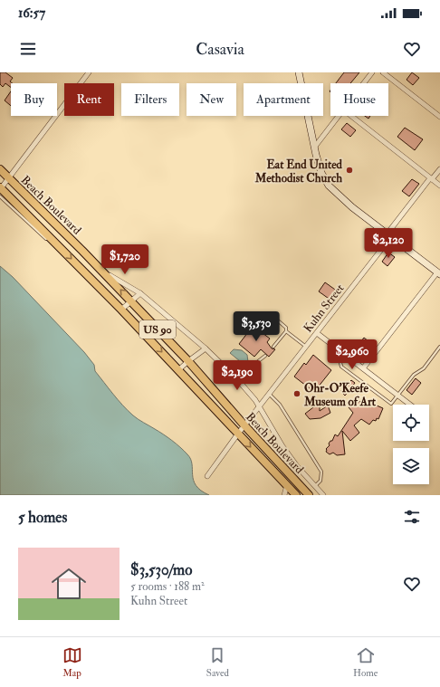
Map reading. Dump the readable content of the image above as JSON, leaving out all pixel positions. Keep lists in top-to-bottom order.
{
  "streets": {
    "main road": ["Beach Boulevard", "US 90"],
    "street": ["Kuhn Street"]
  },
  "crossings": [
    ["Beach Boulevard", "Kuhn Street"]
  ],
  "places": ["Eat End United Methodist Church", "Ohr-O’Keefe Museum of Art"],
  "page": {
    "status": "16:57",
    "header": "Casavia",
    "chip": [
      "Buy",
      "Rent",
      "Filters",
      "New",
      "Apartment",
      "House"
    ],
    "price": [
      "$2,120",
      "$1,720",
      "$3,530",
      "$2,960",
      "$2,190"
    ],
    "heading": "5 homes",
    "list": [
      {
        "name": "$3,530/mo",
        "note": "5 rooms · 188 m² · Kuhn Street"
      }
    ],
    "tabs": ["Map", "Saved", "Home"]
  }
}
